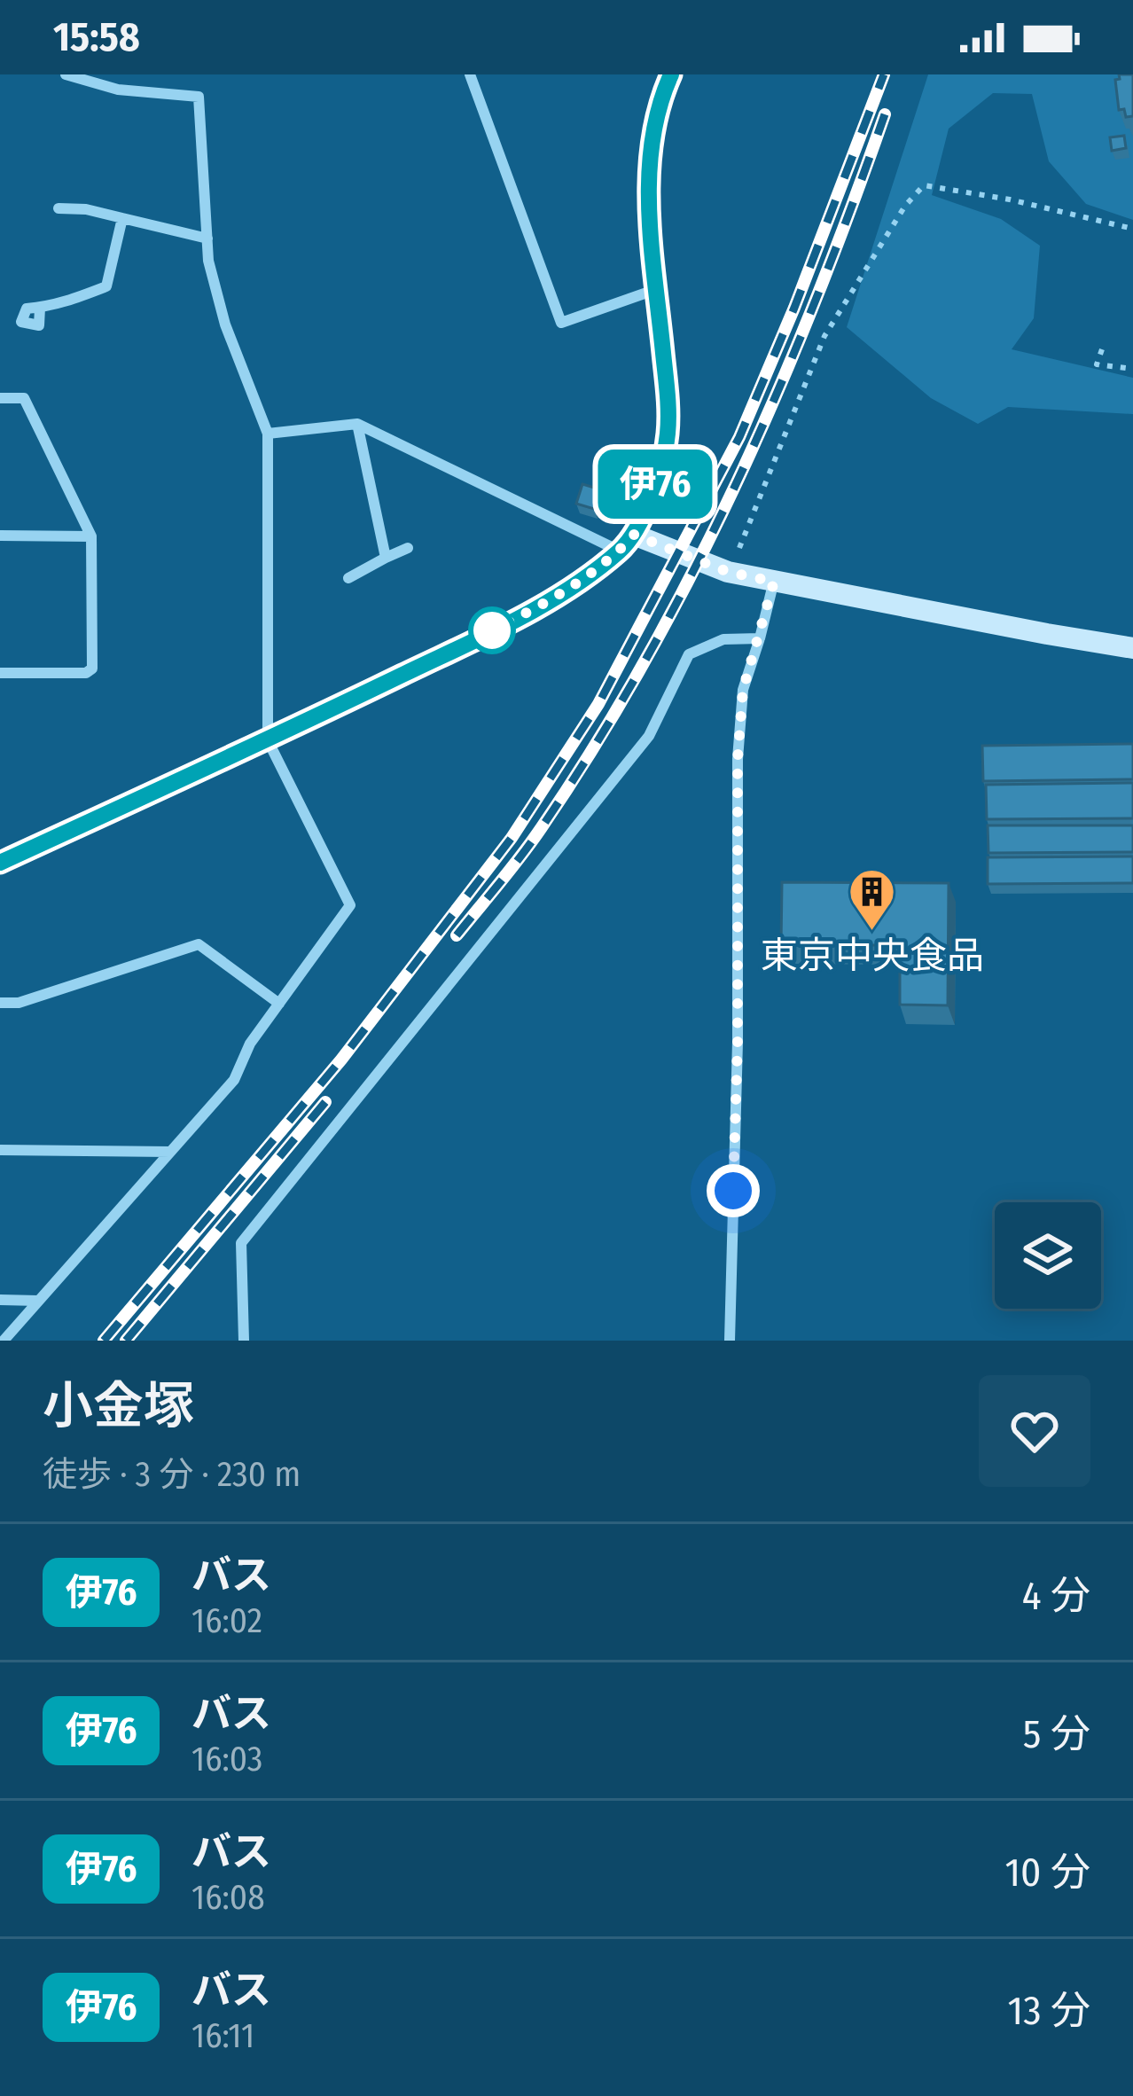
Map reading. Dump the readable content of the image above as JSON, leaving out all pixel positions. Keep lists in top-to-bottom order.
{
  "places": {
    "building": ["東京中央食品"]
  },
  "lines": ["bus line 伊76"],
  "page": {
    "status": "15:58",
    "on_map": "伊76",
    "heading": ["小金塚", "徒歩 · 3 分 · 230 m"],
    "list": [
      {
        "mark": "伊76",
        "name": "バス",
        "note": "16:02",
        "value": "4 分"
      },
      {
        "mark": "伊76",
        "name": "バス",
        "note": "16:03",
        "value": "5 分"
      },
      {
        "mark": "伊76",
        "name": "バス",
        "note": "16:08",
        "value": "10 分"
      },
      {
        "mark": "伊76",
        "name": "バス",
        "note": "16:11",
        "value": "13 分"
      }
    ]
  }
}
